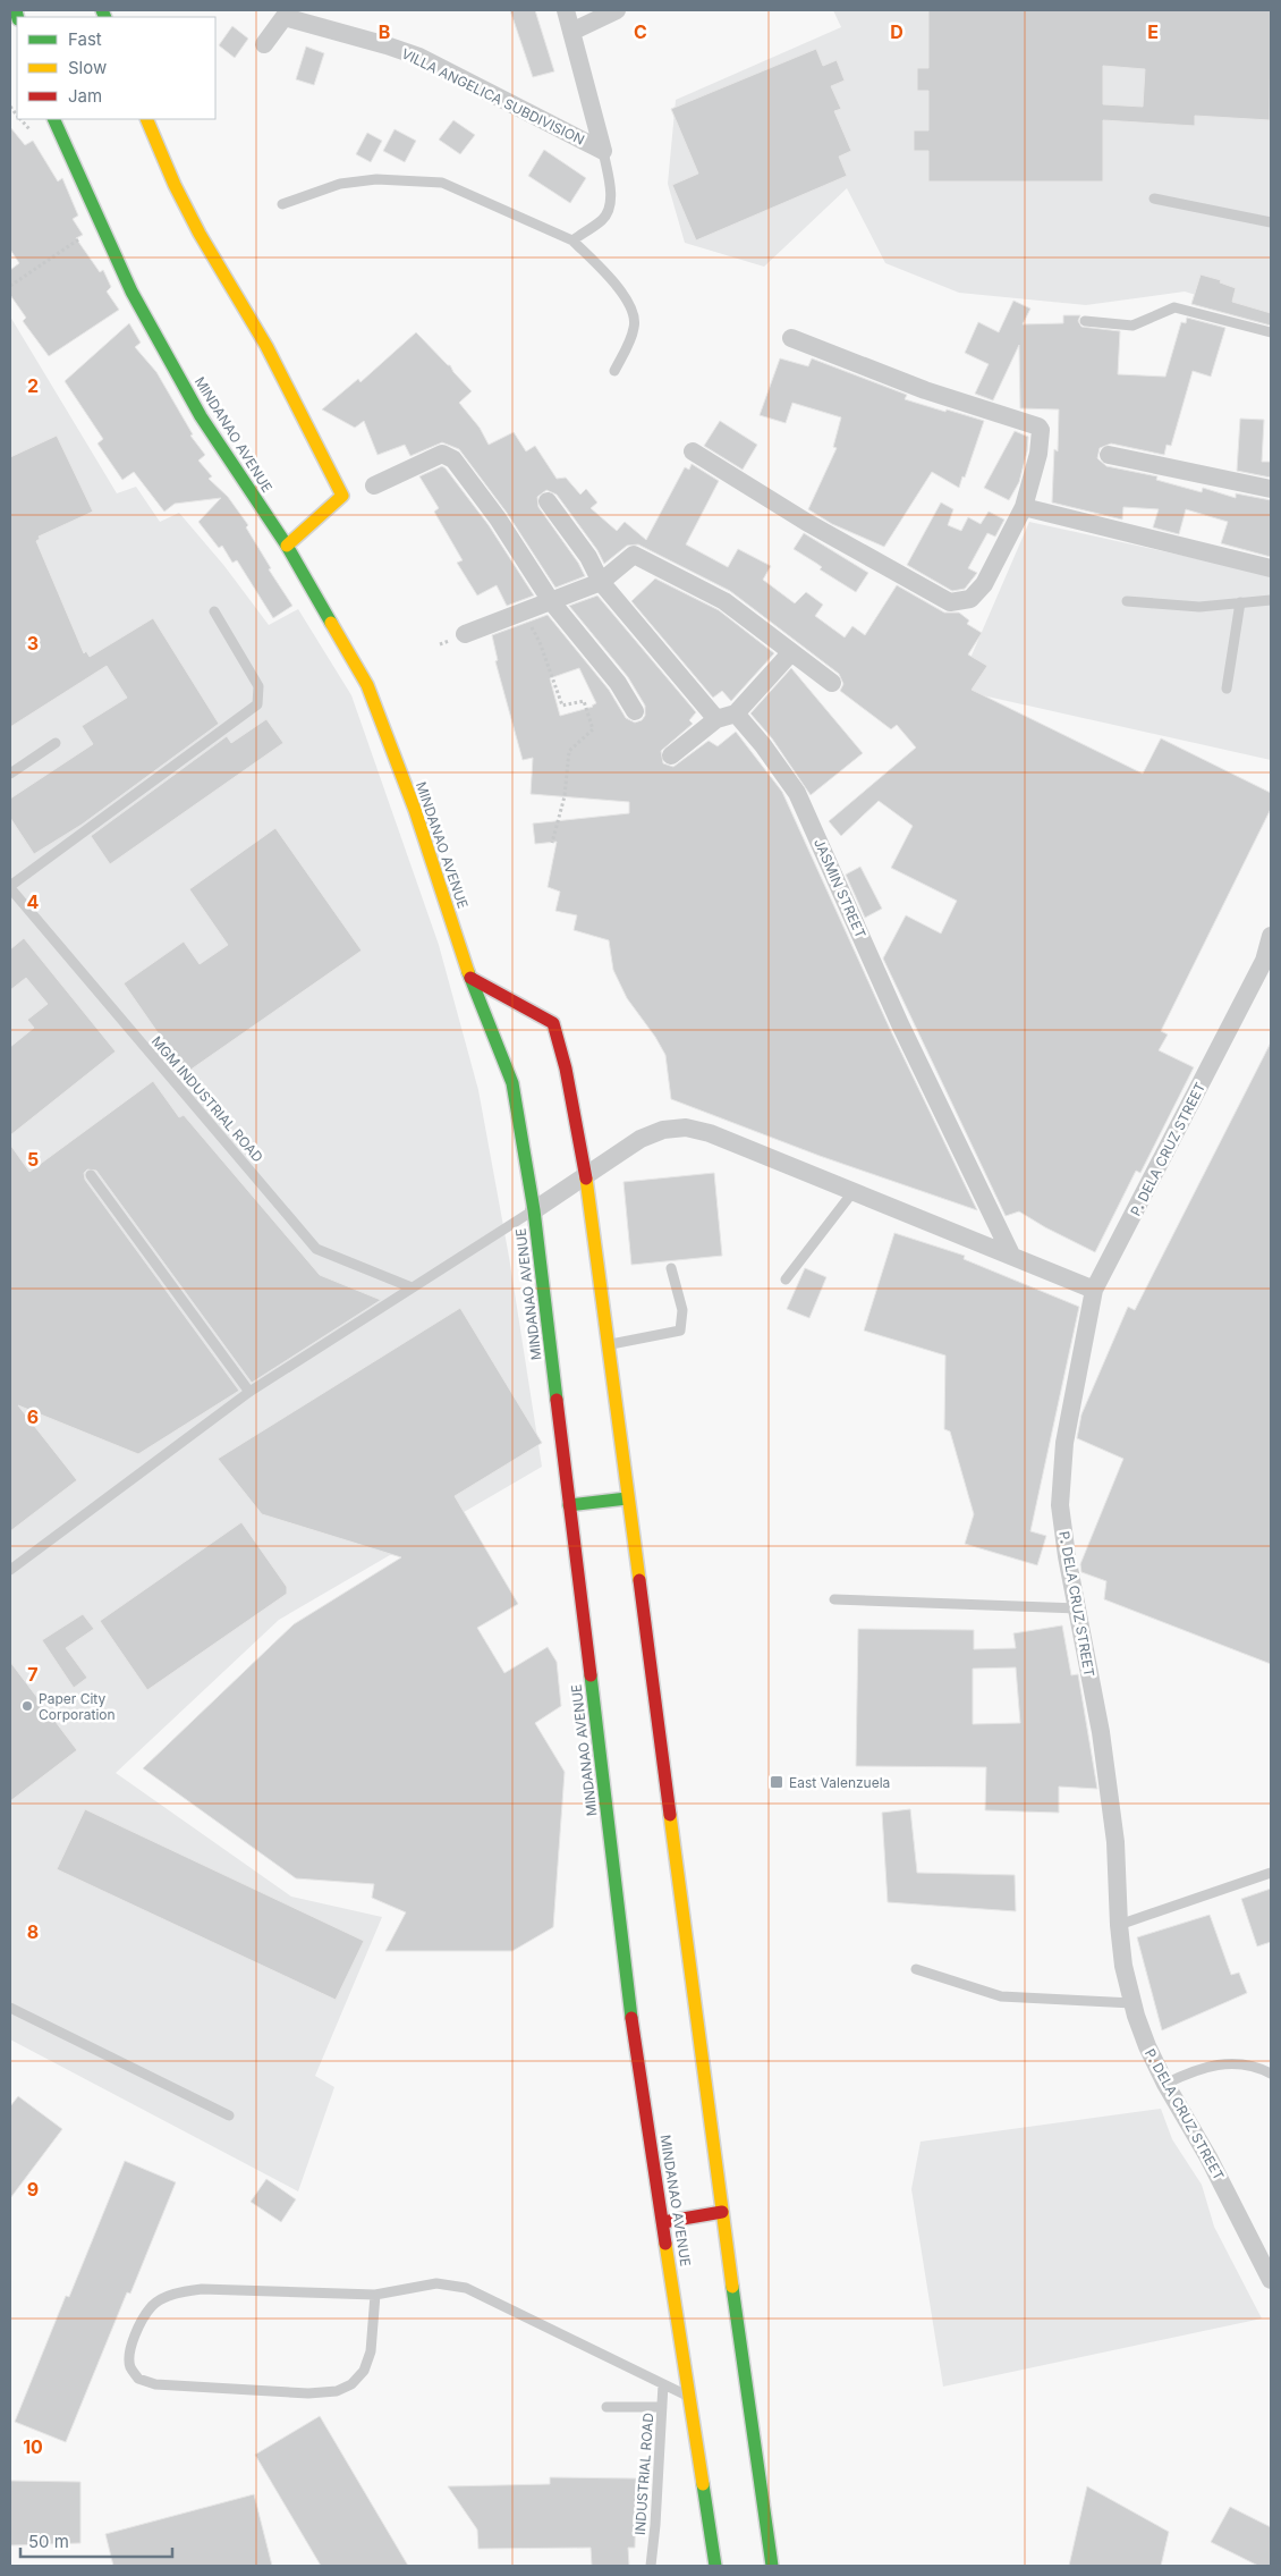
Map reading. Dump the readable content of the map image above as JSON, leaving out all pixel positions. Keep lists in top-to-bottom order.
{
  "streets": {
    "main road": ["MINDANAO AVENUE"],
    "street": ["VILLA ANGELICA SUBDIVISION", "JASMIN STREET", "P. DELA CRUZ STREET"],
    "lane": ["MGM INDUSTRIAL ROAD", "INDUSTRIAL ROAD"]
  },
  "places": {
    "other": ["Paper City Corporation"],
    "transit": ["East Valenzuela"]
  },
  "legend": ["Fast", "Slow", "Jam"],
  "scale_bar": "50 m",
  "grid": {
    "columns": [
      "B",
      "C",
      "D",
      "E"
    ],
    "rows": [
      "2",
      "3",
      "4",
      "5",
      "6",
      "7",
      "8",
      "9",
      "10"
    ]
  }
}
